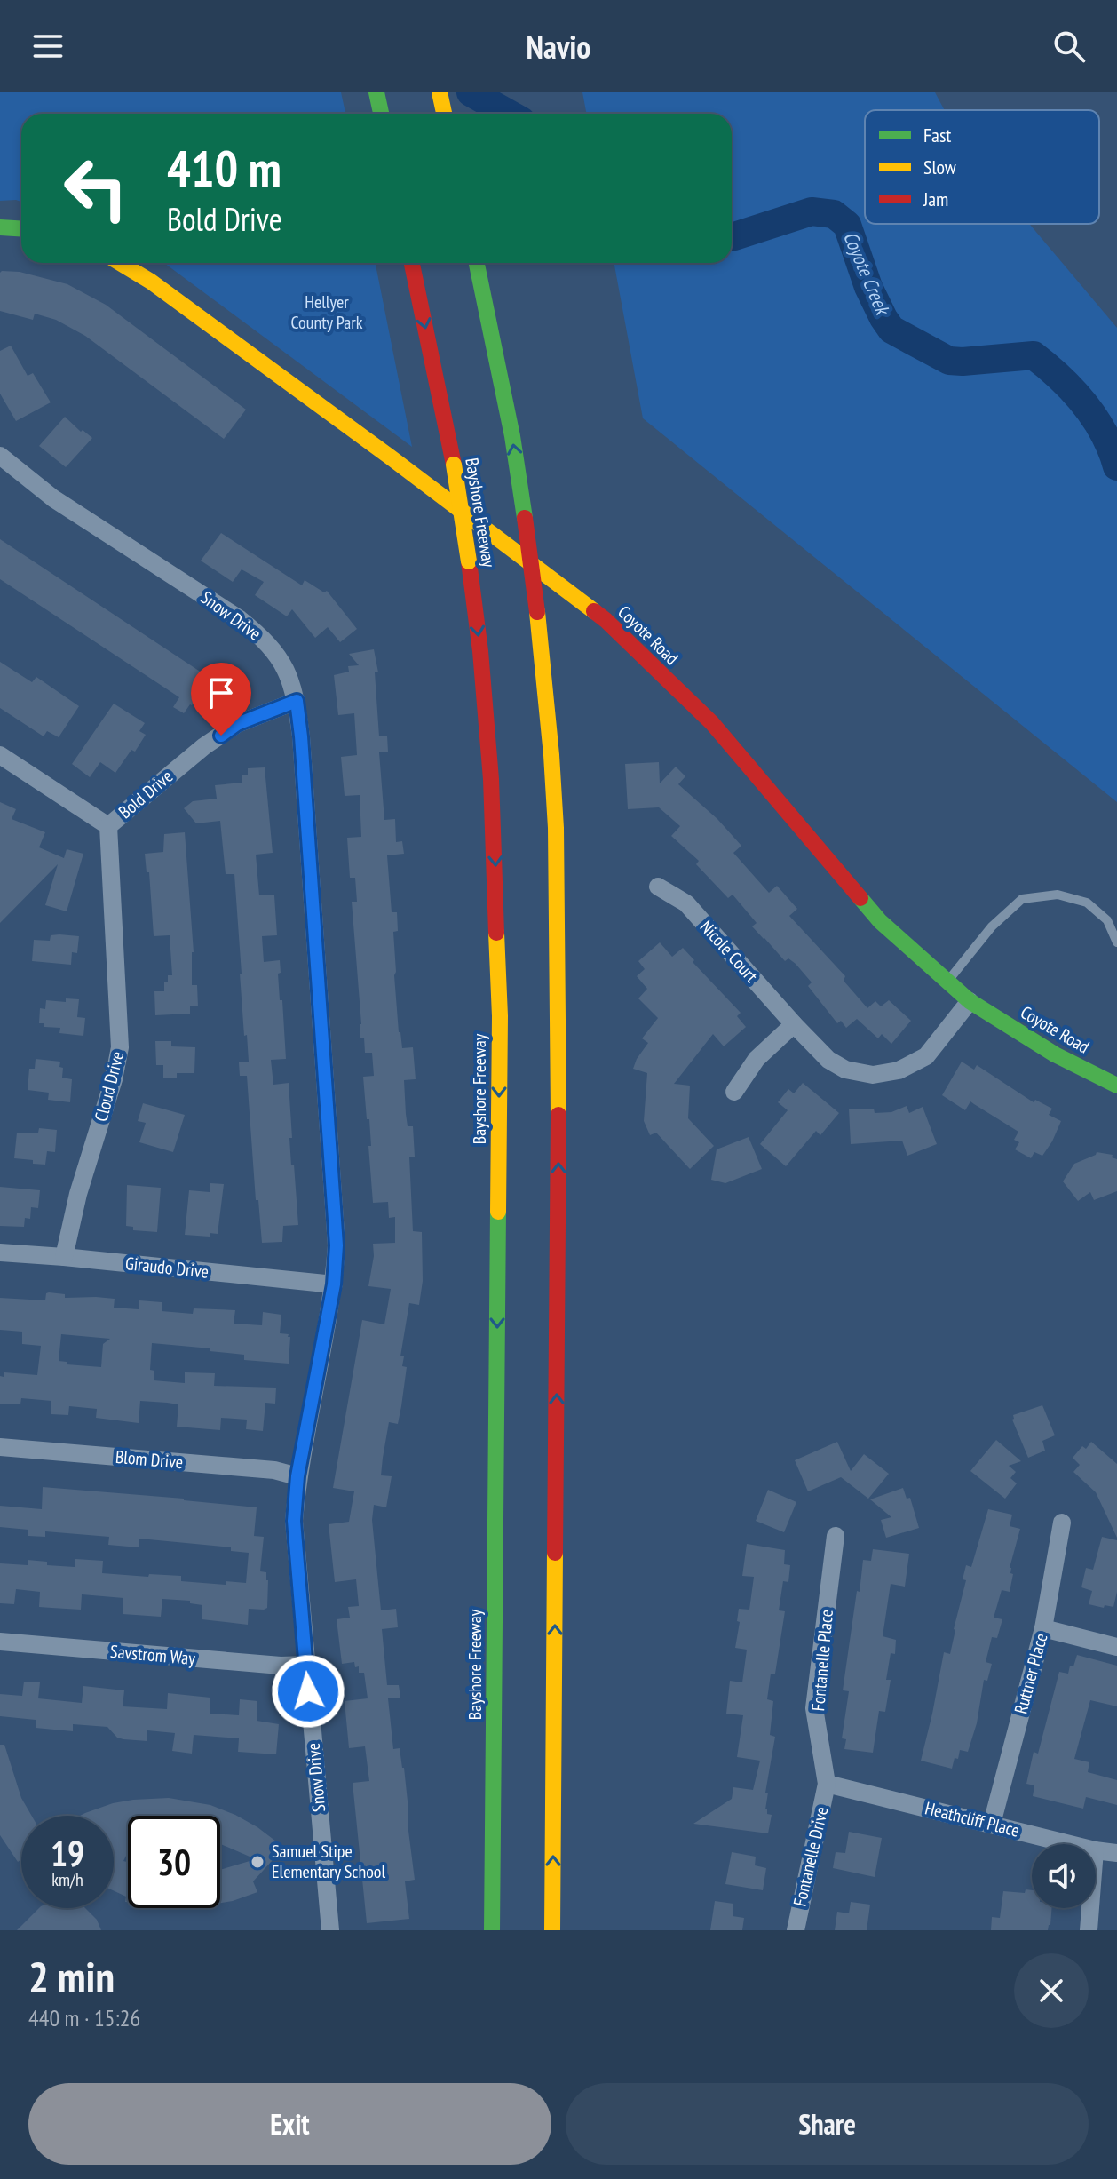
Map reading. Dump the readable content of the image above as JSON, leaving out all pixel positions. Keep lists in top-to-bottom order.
{
  "streets": {
    "main road": ["Bayshore Freeway", "Coyote Road"],
    "street": [
      "Snow Drive",
      "Bold Drive",
      "Nicole Court",
      "Cloud Drive",
      "Giraudo Drive",
      "Blom Drive",
      "Savstrom Way",
      "Fontanelle Place",
      "Ruttner Place",
      "Heathcliff Place",
      "Fontanelle Drive"
    ]
  },
  "crossings": [
    ["Snow Drive", "Bold Drive"],
    ["Snow Drive", "Giraudo Drive"],
    ["Snow Drive", "Blom Drive"],
    ["Snow Drive", "Savstrom Way"],
    ["Coyote Road", "Nicole Court"],
    ["Bold Drive", "Cloud Drive"],
    ["Cloud Drive", "Giraudo Drive"],
    ["Fontanelle Place", "Heathcliff Place"],
    ["Fontanelle Place", "Fontanelle Drive"],
    ["Ruttner Place", "Heathcliff Place"],
    ["Heathcliff Place", "Fontanelle Drive"]
  ],
  "water": ["Coyote Creek"],
  "parks": ["Hellyer County Park"],
  "places": ["Samuel Stipe Elementary School"],
  "legend": ["Fast", "Slow", "Jam"],
  "page": {
    "header": "Navio",
    "turn": ["410 m", "Bold Drive"],
    "speed": "19 km/h",
    "limit": "30",
    "heading": ["2 min", "440 m · 15:26"],
    "buttons": ["Exit", "Share"]
  }
}
